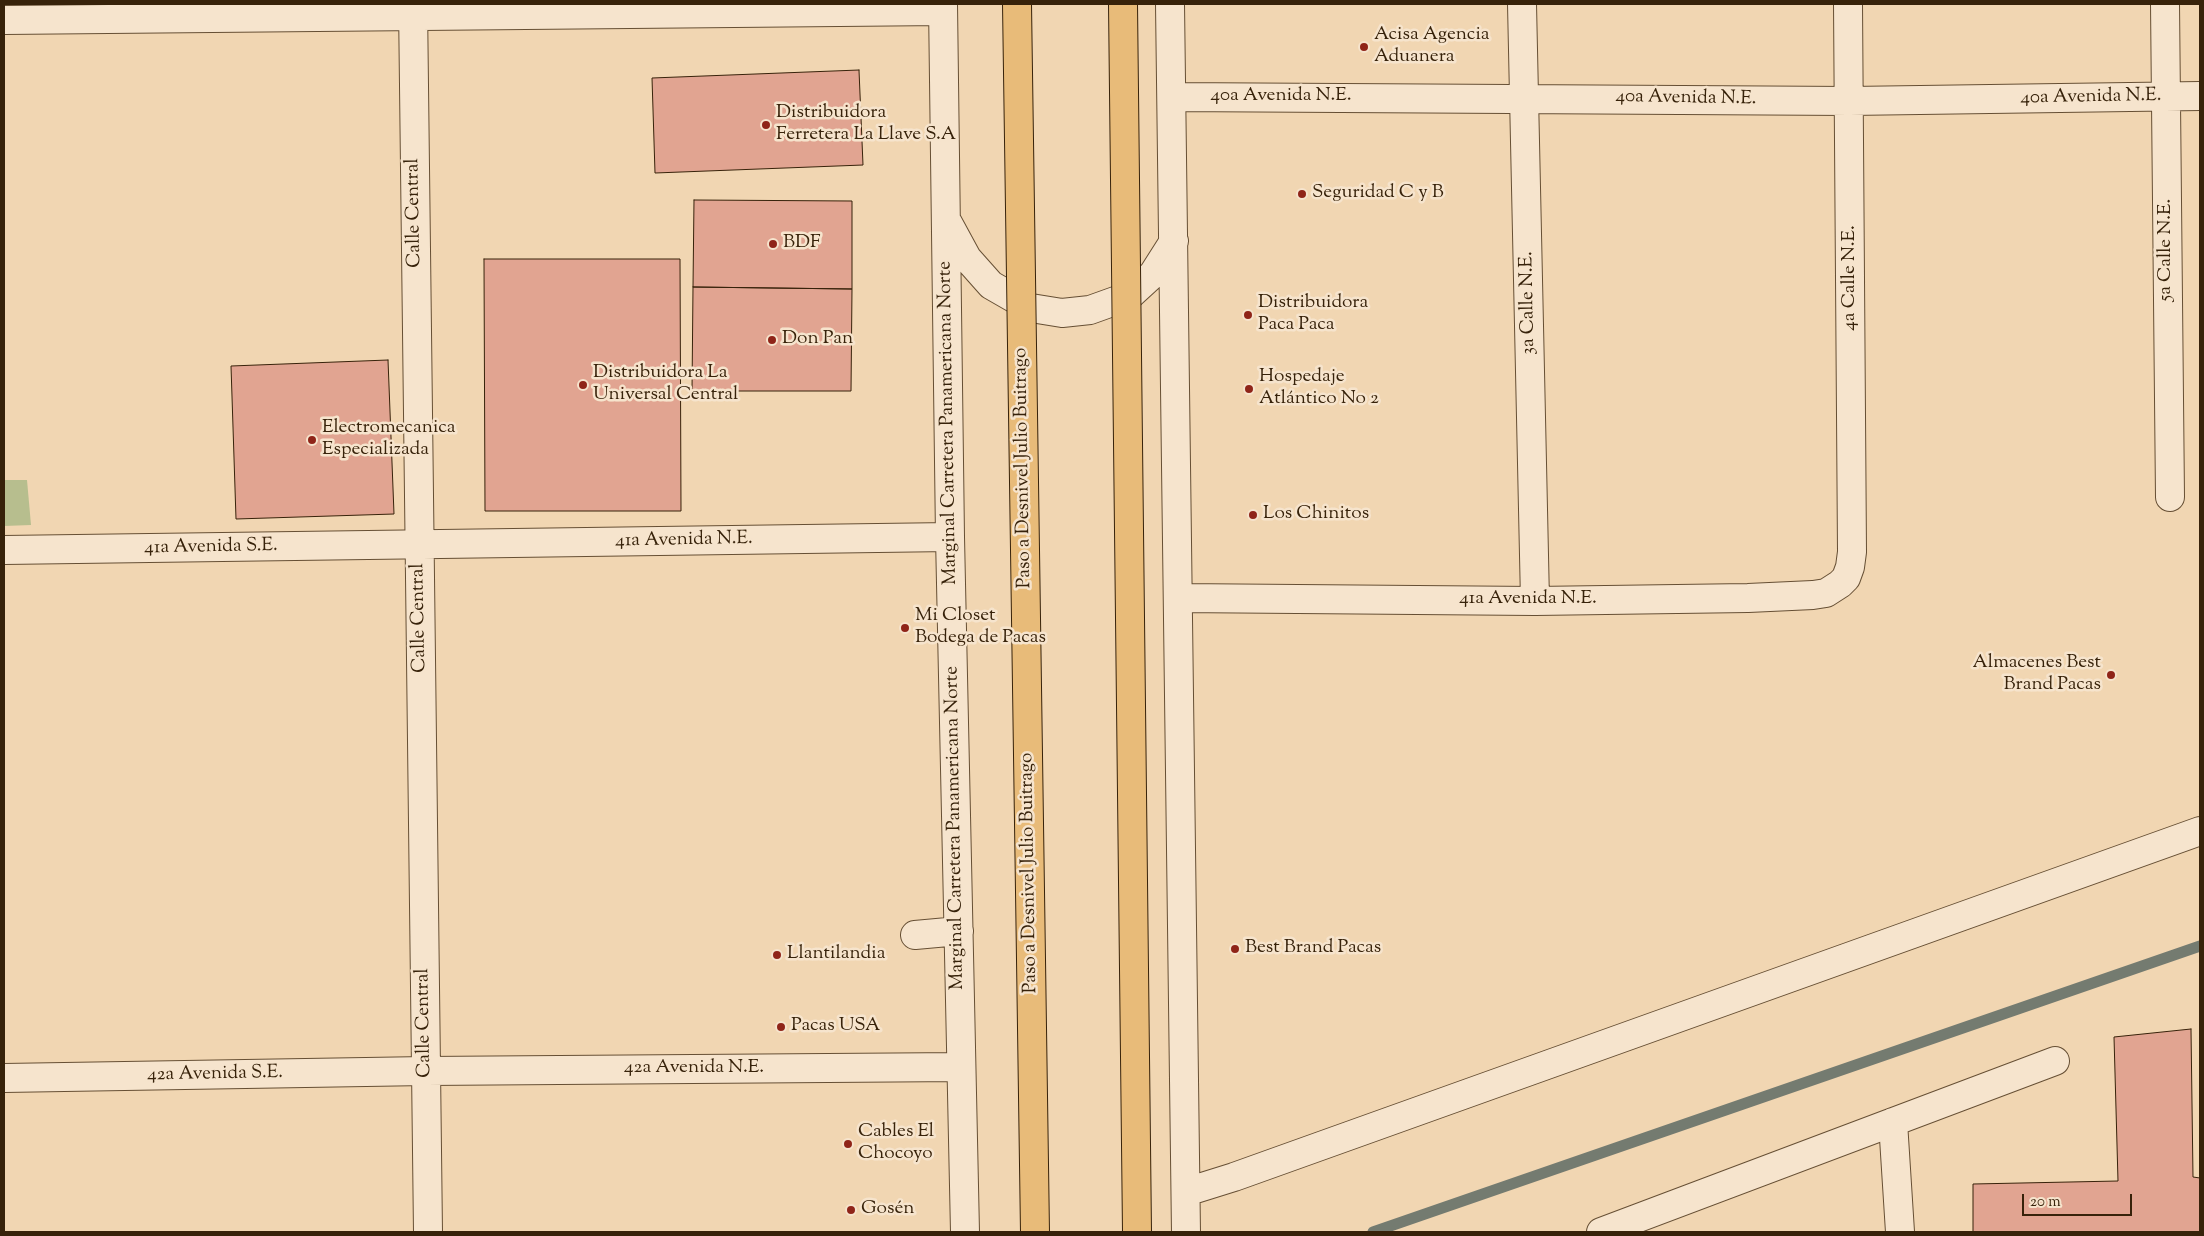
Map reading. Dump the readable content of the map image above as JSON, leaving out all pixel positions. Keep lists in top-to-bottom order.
{
  "streets": {
    "highway": ["Paso a Desnivel Julio Buitrago"],
    "street": [
      "40a Avenida N.E.",
      "Calle Central",
      "5a Calle N.E.",
      "4a Calle N.E.",
      "3a Calle N.E.",
      "Marginal Carretera Panamericana Norte",
      "41a Avenida N.E.",
      "41a Avenida S.E.",
      "42a Avenida N.E.",
      "42a Avenida S.E."
    ]
  },
  "crossings": [
    ["40a Avenida N.E.", "5a Calle N.E."],
    ["40a Avenida N.E.", "4a Calle N.E."],
    ["40a Avenida N.E.", "3a Calle N.E."],
    ["Calle Central", "41a Avenida N.E."],
    ["Calle Central", "41a Avenida S.E."],
    ["Calle Central", "42a Avenida N.E."],
    ["Calle Central", "42a Avenida S.E."],
    ["4a Calle N.E.", "41a Avenida N.E."],
    ["3a Calle N.E.", "41a Avenida N.E."],
    ["Marginal Carretera Panamericana Norte", "41a Avenida N.E."],
    ["Marginal Carretera Panamericana Norte", "42a Avenida N.E."],
    ["41a Avenida N.E.", "41a Avenida S.E."],
    ["42a Avenida N.E.", "42a Avenida S.E."]
  ],
  "places": [
    "Acisa Agencia Aduanera",
    "Distribuidora Ferretera La Llave S.A",
    "Seguridad C y B",
    "BDF",
    "Distribuidora Paca Paca",
    "Don Pan",
    "Distribuidora La Universal Central",
    "Hospedaje Atlántico No 2",
    "Electromecanica Especializada",
    "Los Chinitos",
    "Mi Closet Bodega de Pacas",
    "Almacenes Best Brand Pacas",
    "Best Brand Pacas",
    "Llantilandia",
    "Pacas USA",
    "Cables El Chocoyo",
    "Gosén"
  ],
  "scale_bar": "20 m"
}
